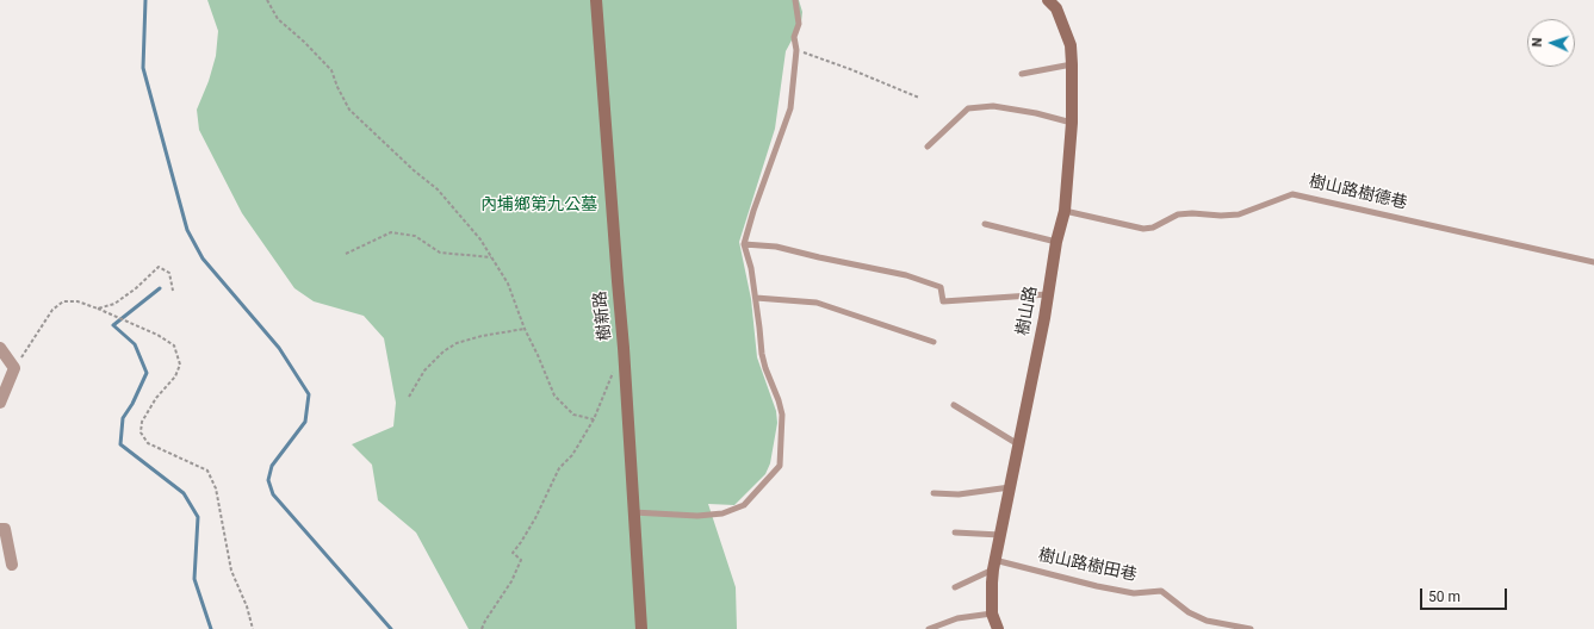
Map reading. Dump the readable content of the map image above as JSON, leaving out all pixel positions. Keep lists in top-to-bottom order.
{
  "streets": {
    "street": ["樹山路", "樹新路"],
    "lane": ["樹山路樹德巷", "樹山路樹田巷"]
  },
  "crossings": [
    ["樹山路樹德巷", "樹山路"],
    ["樹山路", "樹山路樹田巷"]
  ],
  "parks": ["內埔鄉第九公墓"],
  "scale_bar": "50 m",
  "north": "left"
}
